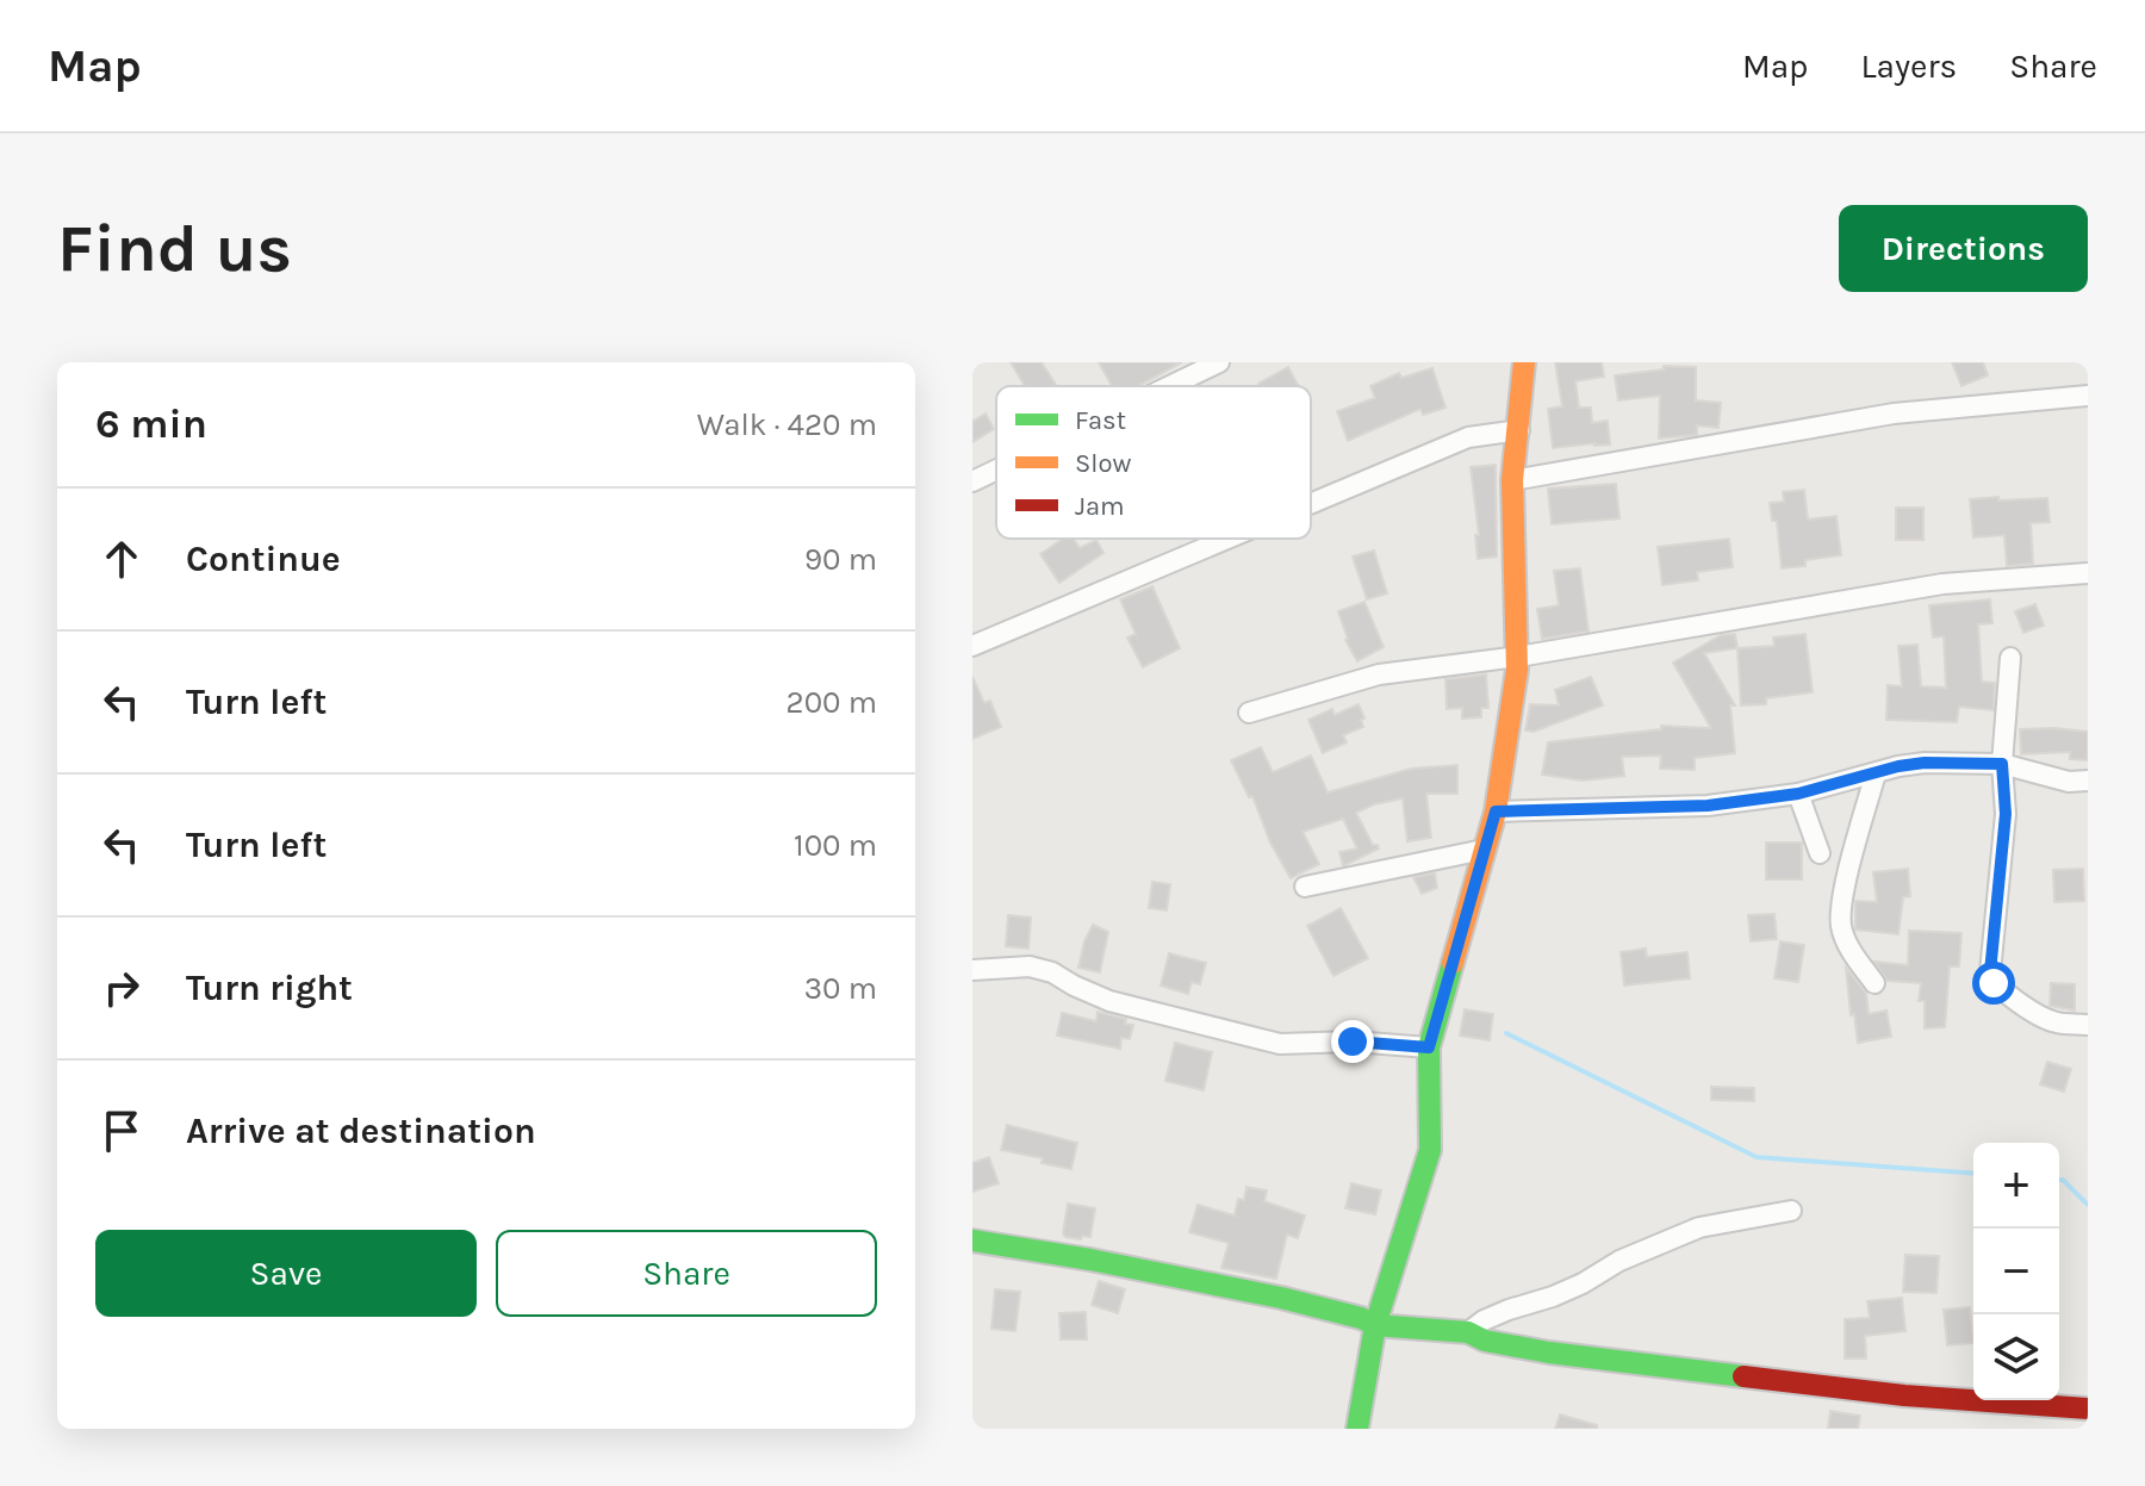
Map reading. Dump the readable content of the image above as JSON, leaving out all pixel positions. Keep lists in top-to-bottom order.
{
  "legend": ["Fast", "Slow", "Jam"],
  "page": {
    "header": "Map",
    "nav": ["Map", "Layers", "Share"],
    "buttons": [
      "Directions",
      ["Save", "Share"]
    ],
    "title": "Find us",
    "heading": ["6 min", "Walk · 420 m"],
    "list": [
      ["Continue", "90 m"],
      ["Turn left", "200 m"],
      ["Turn left", "100 m"],
      ["Turn right", "30 m"],
      "Arrive at destination"
    ],
    "map_buttons": ["+", "−"]
  }
}
